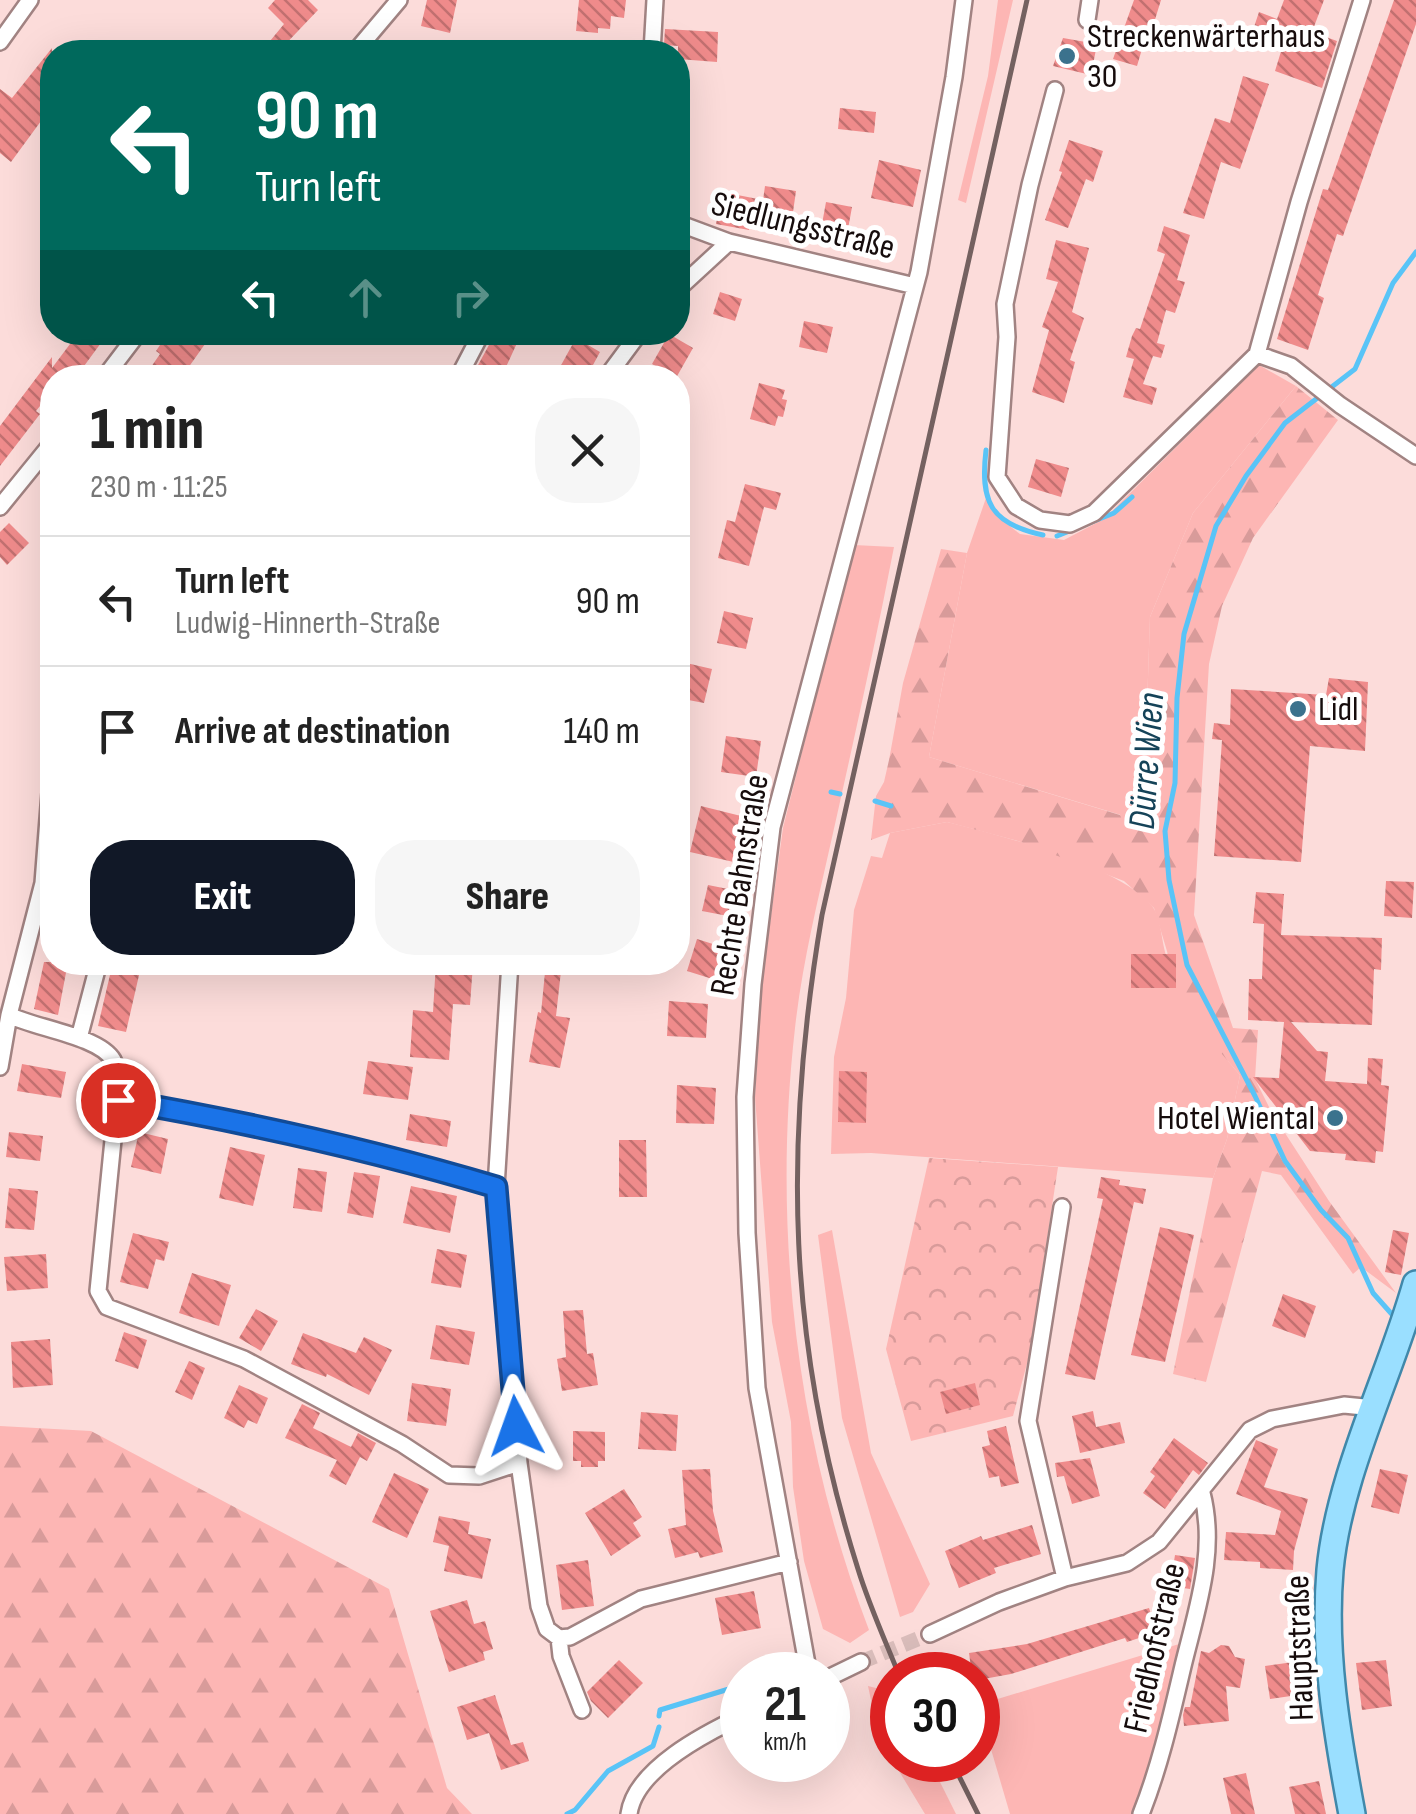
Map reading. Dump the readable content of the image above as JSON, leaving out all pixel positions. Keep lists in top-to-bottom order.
{
  "streets": {
    "main road": ["Hauptstraße"],
    "street": ["Siedlungsstraße", "Rechte Bahnstraße", "Friedhofstraße"]
  },
  "crossings": [
    ["Siedlungsstraße", "Rechte Bahnstraße"]
  ],
  "water": ["Dürre Wien"],
  "places": ["Streckenwärterhaus 30", "Lidl", "Hotel Wiental"],
  "page": {
    "turn": ["90 m", "Turn left"],
    "heading": ["1 min", "230 m · 11:25"],
    "list": [
      {
        "name": "Turn left",
        "note": "Ludwig-Hinnerth-Straße",
        "value": "90 m"
      },
      {
        "name": "Arrive at destination",
        "value": "140 m"
      }
    ],
    "buttons": ["Exit", "Share"],
    "speed": "21 km/h",
    "limit": "30"
  }
}
